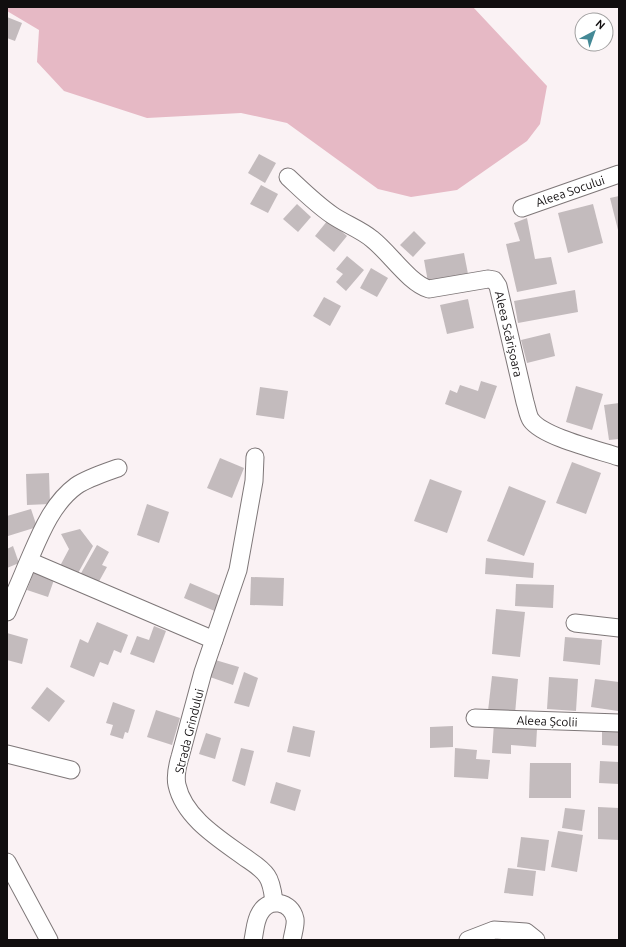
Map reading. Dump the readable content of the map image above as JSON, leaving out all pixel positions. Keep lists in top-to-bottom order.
{
  "streets": {
    "street": [
      "Aleea Socului",
      "Aleea Scărișoara",
      "Aleea Școlii",
      "Strada Grindului"
    ]
  },
  "north": "top right"
}
